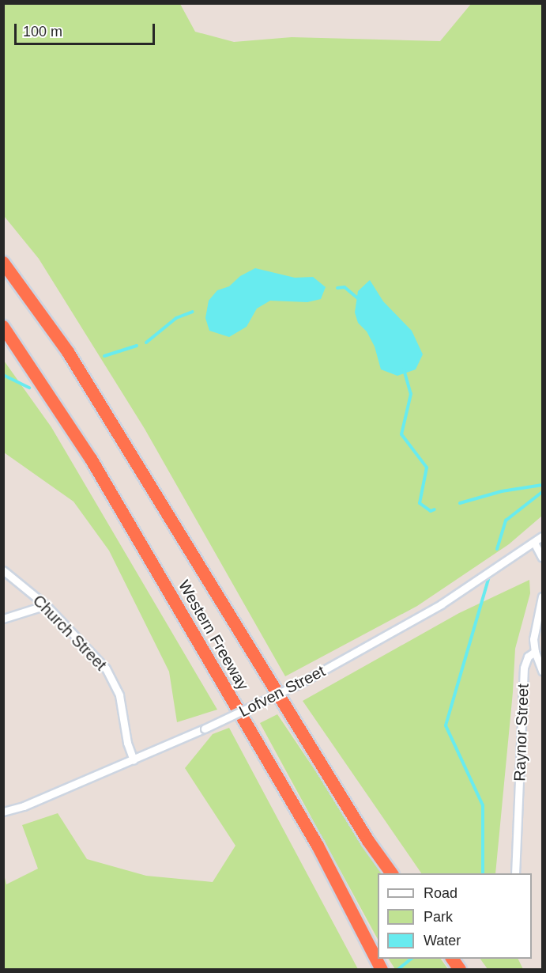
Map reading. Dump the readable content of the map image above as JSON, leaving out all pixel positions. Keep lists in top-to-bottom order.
{
  "streets": {
    "highway": ["Western Freeway"],
    "street": ["Church Street", "Lofven Street", "Raynor Street"]
  },
  "crossings": [
    ["Church Street", "Lofven Street"]
  ],
  "legend": ["Road", "Park", "Water"],
  "scale_bar": "100 m"
}
